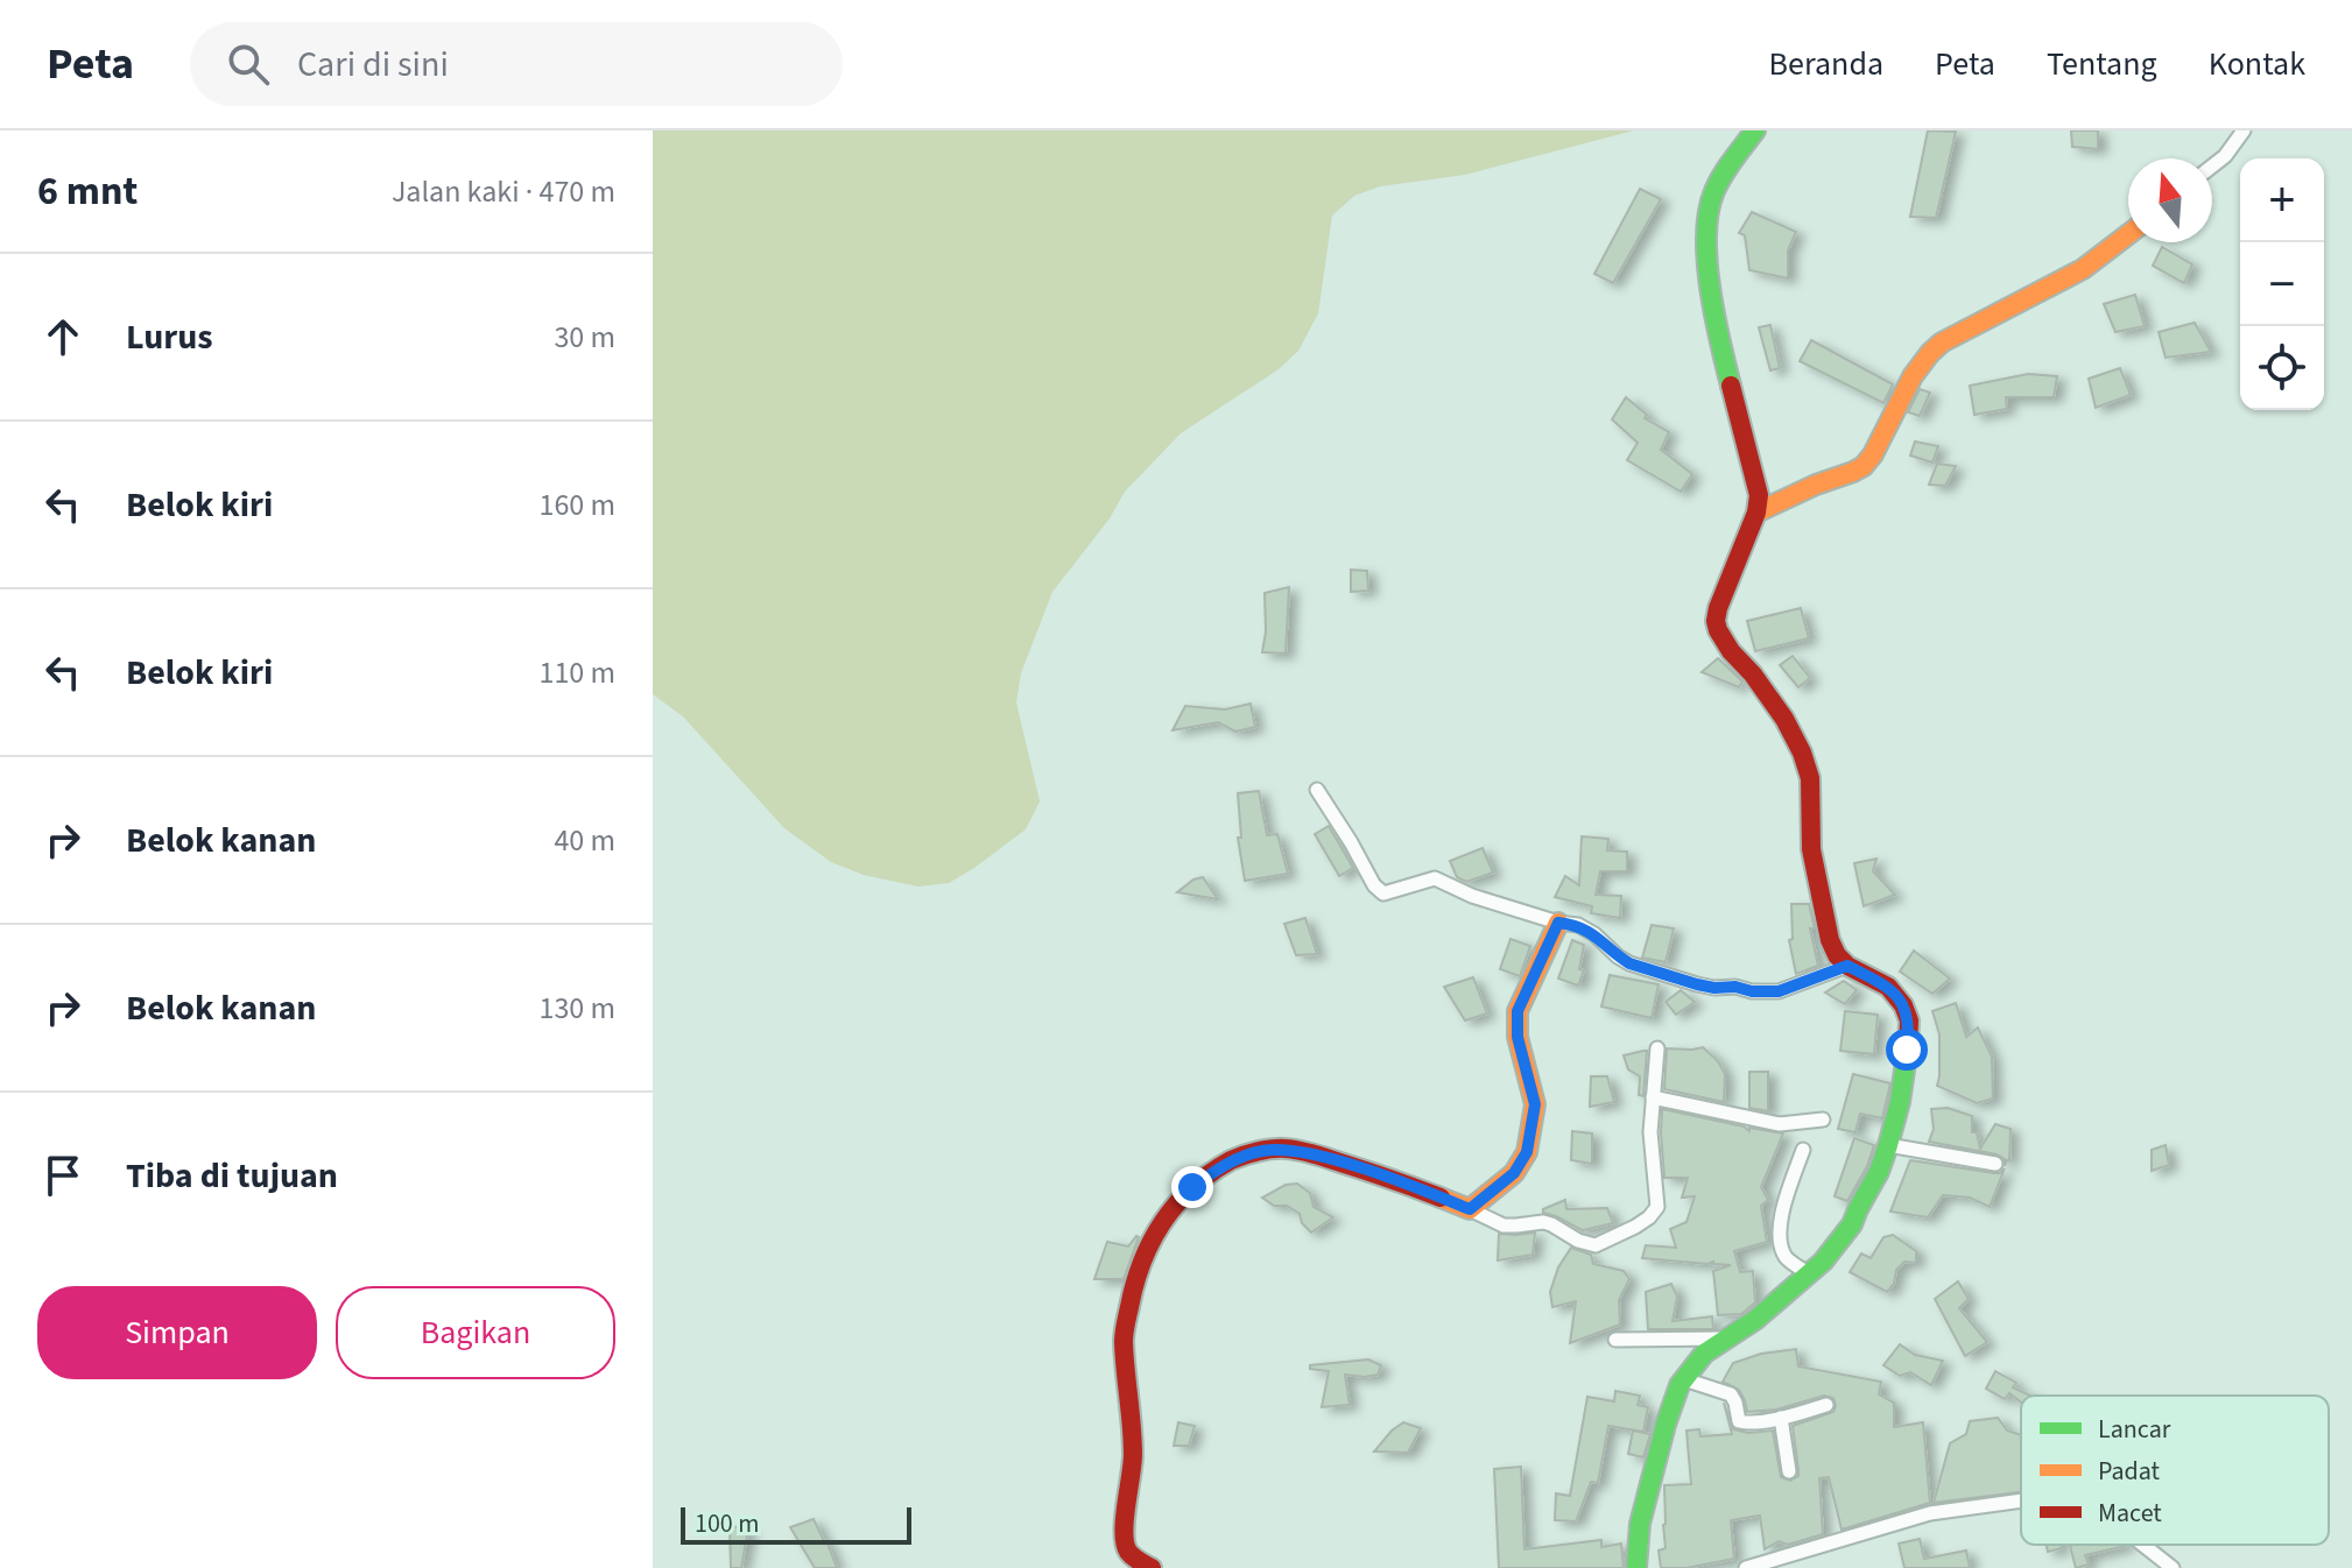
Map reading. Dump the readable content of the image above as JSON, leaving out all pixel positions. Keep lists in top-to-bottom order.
{
  "legend": ["Lancar", "Padat", "Macet"],
  "scale_bar": "100 m",
  "north": "top",
  "page": {
    "header": "Peta",
    "search": "Cari di sini",
    "nav": [
      "Beranda",
      "Peta",
      "Tentang",
      "Kontak"
    ],
    "heading": ["6 mnt", "Jalan kaki · 470 m"],
    "map_buttons": ["+", "−"],
    "list": [
      ["Lurus", "30 m"],
      ["Belok kiri", "160 m"],
      ["Belok kiri", "110 m"],
      ["Belok kanan", "40 m"],
      ["Belok kanan", "130 m"],
      "Tiba di tujuan"
    ],
    "buttons": ["Simpan", "Bagikan"],
    "scale": "100 m"
  }
}
